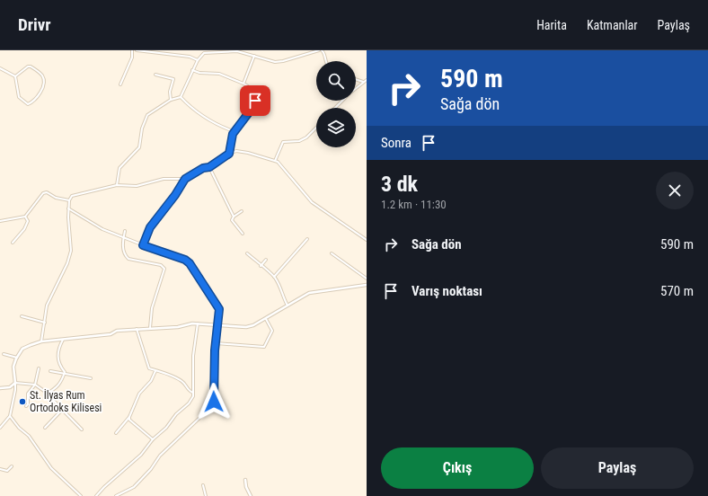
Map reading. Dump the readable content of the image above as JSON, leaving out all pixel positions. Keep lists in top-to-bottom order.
{
  "places": ["St. İlyas Rum Ortodoks Kilisesi"],
  "page": {
    "header": "Drivr",
    "nav": ["Harita", "Katmanlar", "Paylaş"],
    "turn": ["590 m", "Sağa dön"],
    "then": "Sonra",
    "heading": ["3 dk", "1.2 km · 11:30"],
    "list": [
      {
        "name": "Sağa dön",
        "value": "590 m"
      },
      {
        "name": "Varış noktası",
        "value": "570 m"
      }
    ],
    "buttons": ["Çıkış", "Paylaş"]
  }
}
